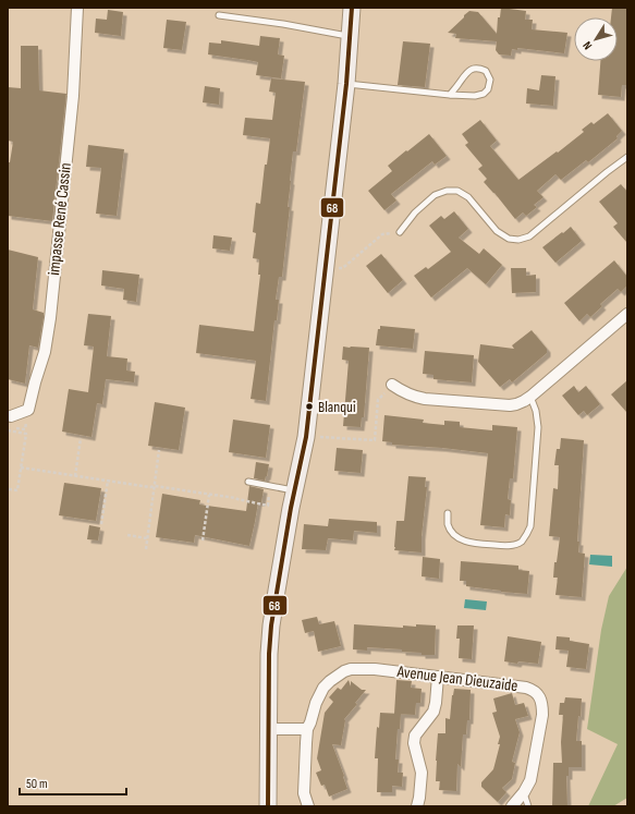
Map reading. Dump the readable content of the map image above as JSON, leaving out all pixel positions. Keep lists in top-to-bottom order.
{
  "streets": {
    "street": ["impasse René Cassin", "Avenue Jean Dieuzaide"]
  },
  "places": ["Blanqui"],
  "lines": ["transit line 68"],
  "scale_bar": "50 m",
  "north": "bottom left"
}
